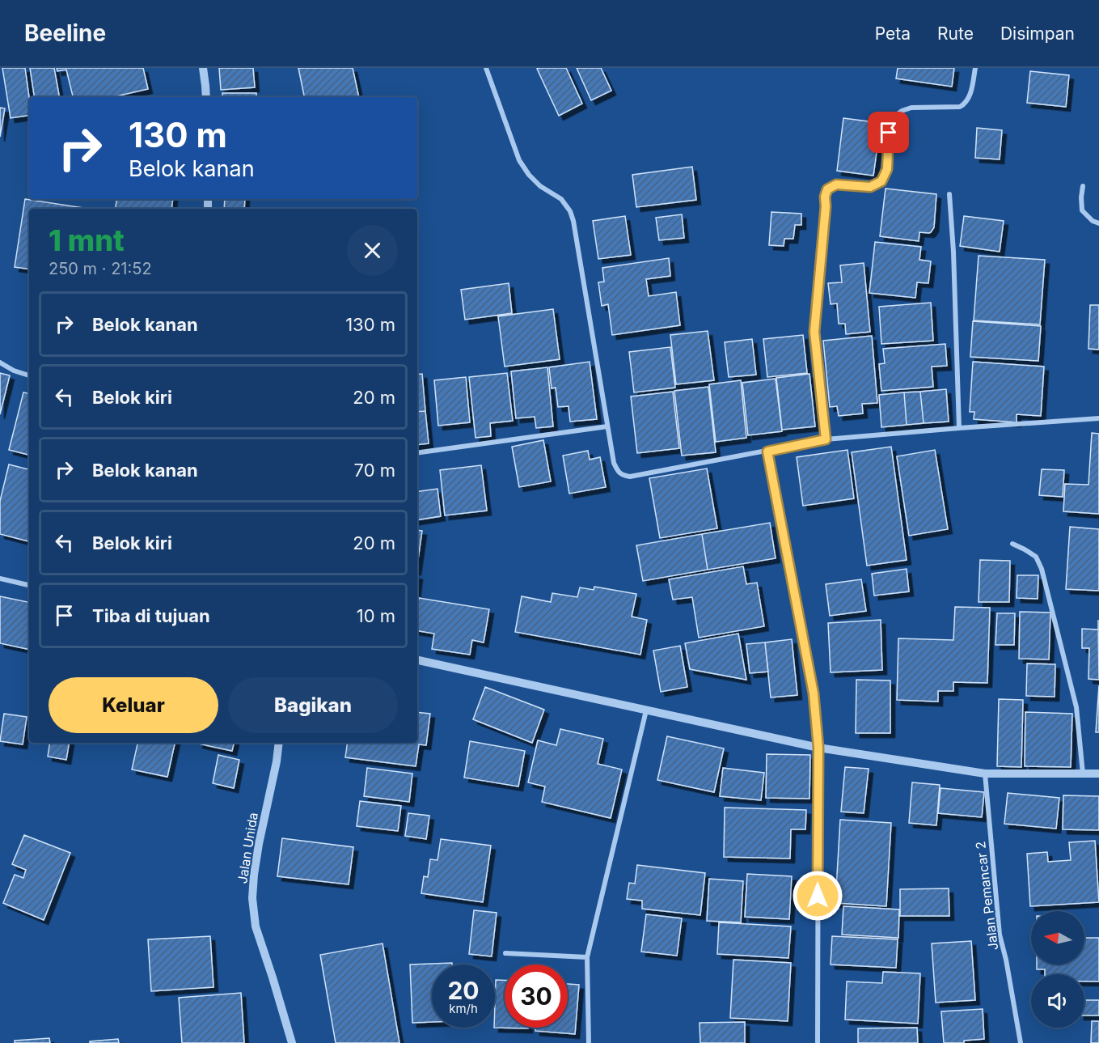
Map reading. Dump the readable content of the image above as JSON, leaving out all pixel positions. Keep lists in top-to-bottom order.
{
  "streets": {
    "street": ["Jalan Unida", "Jalan Pemancar 2"]
  },
  "north": "left",
  "page": {
    "header": "Beeline",
    "nav": ["Peta", "Rute", "Disimpan"],
    "turn": ["130 m", "Belok kanan"],
    "heading": ["1 mnt", "250 m · 21:52"],
    "list": [
      {
        "name": "Belok kanan",
        "value": "130 m"
      },
      {
        "name": "Belok kiri",
        "value": "20 m"
      },
      {
        "name": "Belok kanan",
        "value": "70 m"
      },
      {
        "name": "Belok kiri",
        "value": "20 m"
      },
      {
        "name": "Tiba di tujuan",
        "value": "10 m"
      }
    ],
    "buttons": ["Keluar", "Bagikan"],
    "speed": "20 km/h",
    "limit": "30"
  }
}
